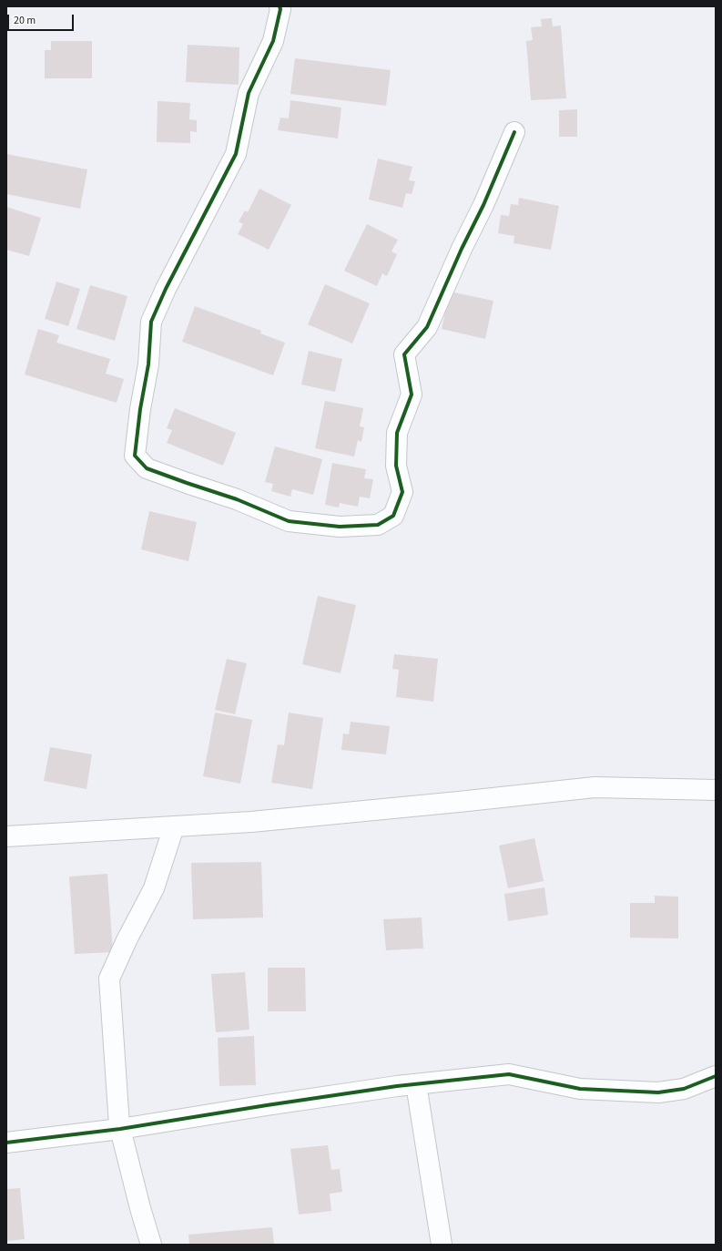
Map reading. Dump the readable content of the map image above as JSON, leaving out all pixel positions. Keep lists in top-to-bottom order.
{
  "scale_bar": "20 m"
}
